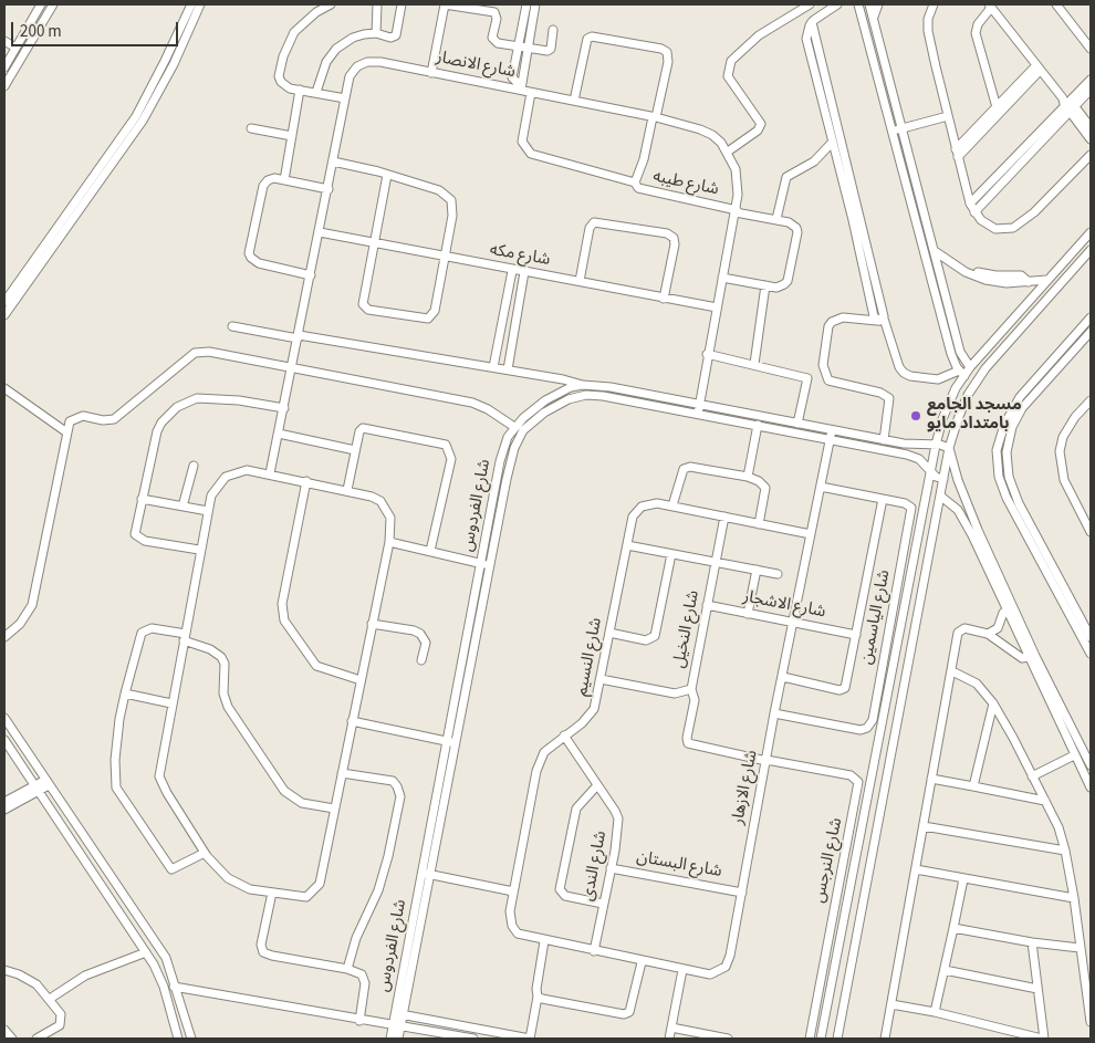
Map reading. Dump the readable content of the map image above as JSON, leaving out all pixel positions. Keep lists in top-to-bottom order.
{
  "streets": {
    "street": [
      "شارع الانصار",
      "شارع طيبه",
      "شارع مكه",
      "شارع الفردوس",
      "شارع الاشجار",
      "شارع الياسمين",
      "شارع النخيل",
      "شارع النسيم",
      "شارع الازهار",
      "شارع النرجس",
      "شارع البستان",
      "شارع الندى"
    ]
  },
  "crossings": [
    ["شارع الانصار", "شارع طيبه"],
    ["شارع الانصار", "شارع مكه"],
    ["شارع الانصار", "شارع الفردوس"],
    ["شارع الفردوس", "شارع الازهار"],
    ["شارع الاشجار", "شارع النخيل"],
    ["شارع الاشجار", "شارع الازهار"],
    ["شارع الياسمين", "شارع الازهار"],
    ["شارع النخيل", "شارع النسيم"],
    ["شارع النسيم", "شارع الازهار"],
    ["شارع النسيم", "شارع الندى"],
    ["شارع الازهار", "شارع النرجس"],
    ["شارع الازهار", "شارع البستان"],
    ["شارع الازهار", "شارع الندى"],
    ["شارع البستان", "شارع الندى"]
  ],
  "places": ["مسجد الجامع بامتداد مايو"],
  "scale_bar": "200 m"
}
